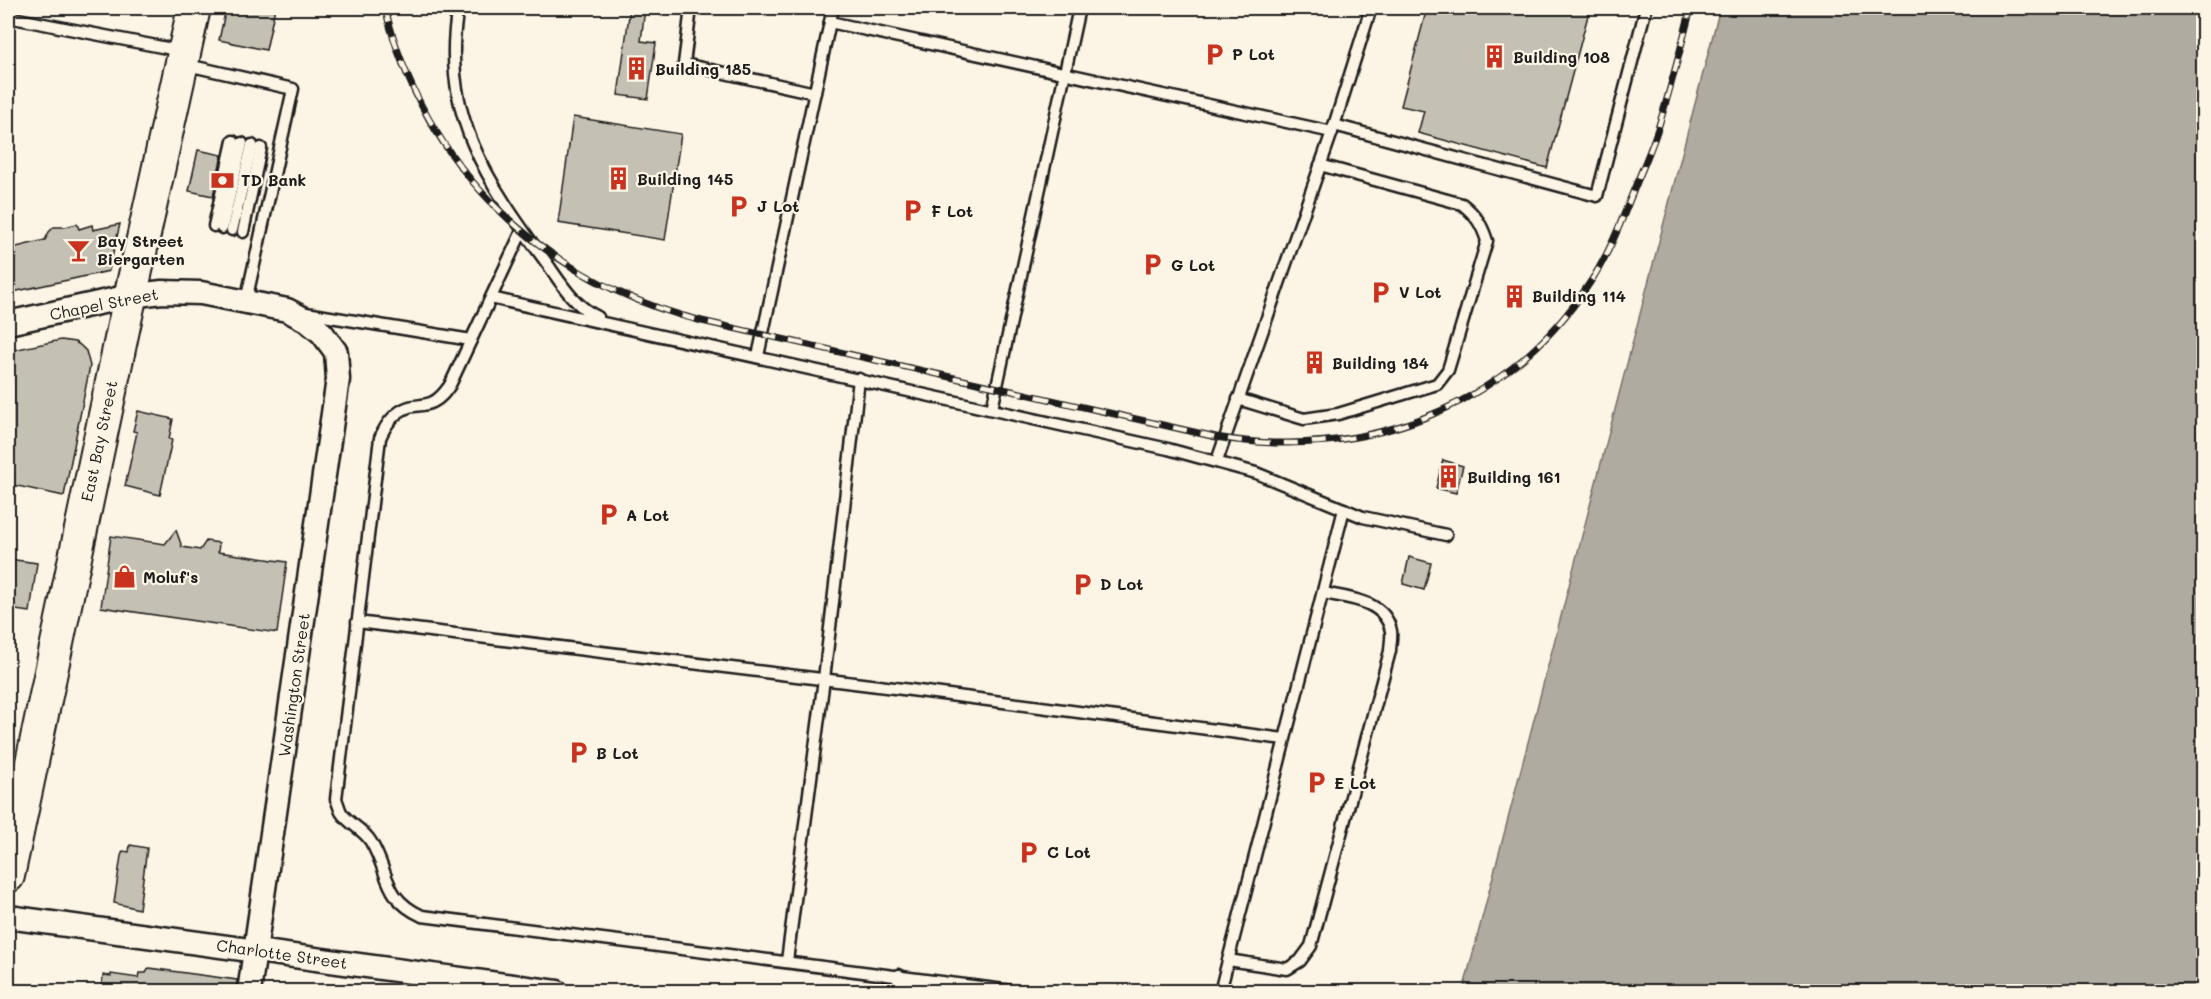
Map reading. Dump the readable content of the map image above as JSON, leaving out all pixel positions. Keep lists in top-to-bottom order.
{
  "streets": {
    "main road": ["East Bay Street"],
    "street": ["Chapel Street", "Washington Street", "Charlotte Street"]
  },
  "crossings": [
    ["Chapel Street", "East Bay Street"],
    ["Chapel Street", "Washington Street"],
    ["Washington Street", "Charlotte Street"]
  ],
  "places": {
    "parking": [
      "P Lot",
      "J Lot",
      "F Lot",
      "G Lot",
      "V Lot",
      "A Lot",
      "D Lot",
      "B Lot",
      "E Lot",
      "C Lot"
    ],
    "building": [
      "Building 108",
      "Building 185",
      "Building 145",
      "Building 114",
      "Building 184",
      "Building 161"
    ],
    "bank": ["TD Bank"],
    "bar": ["Bay Street Biergarten"],
    "shop": ["Moluf's"]
  }
}
